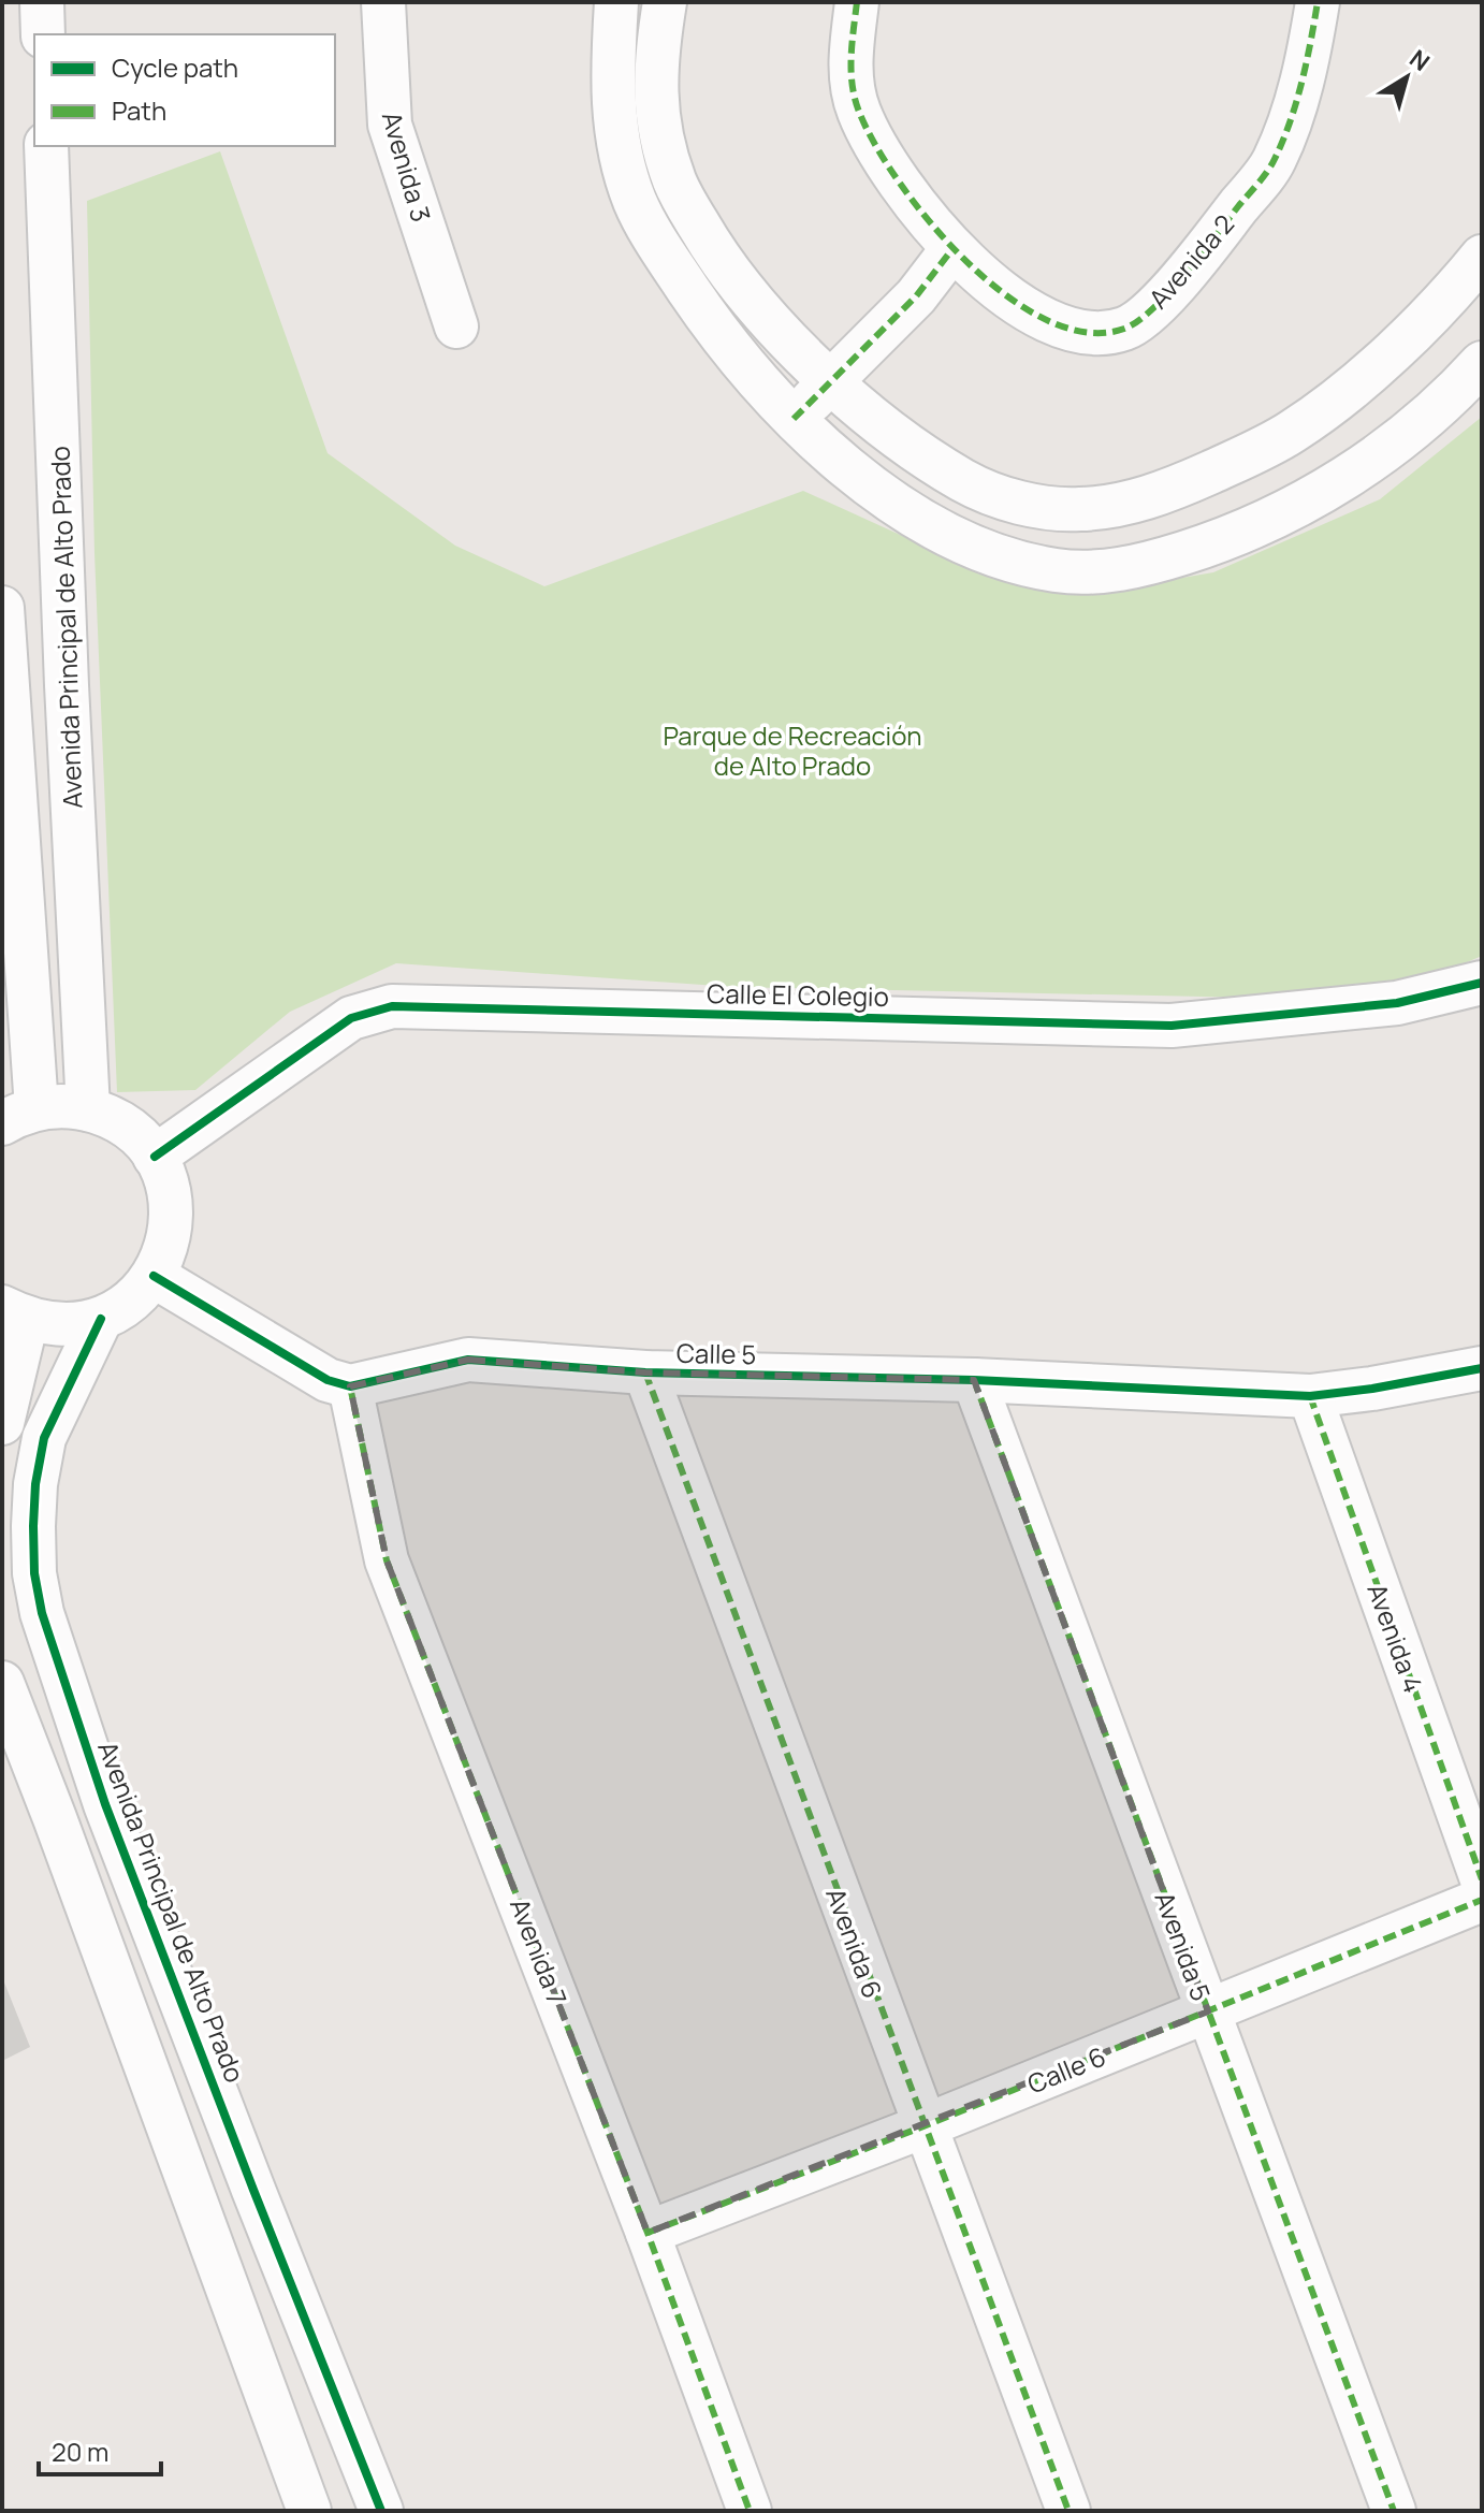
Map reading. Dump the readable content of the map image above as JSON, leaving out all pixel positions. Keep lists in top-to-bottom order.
{
  "streets": {
    "street": [
      "Avenida 3",
      "Avenida 2",
      "Avenida Principal de Alto Prado",
      "Calle El Colegio",
      "Calle 5",
      "Avenida 4",
      "Avenida 6",
      "Avenida 5",
      "Avenida 7",
      "Calle 6"
    ]
  },
  "crossings": [
    ["Avenida Principal de Alto Prado", "Calle El Colegio"],
    ["Calle 5", "Avenida 4"],
    ["Calle 5", "Avenida 6"],
    ["Calle 5", "Avenida 5"],
    ["Calle 5", "Avenida 7"],
    ["Avenida 6", "Calle 6"],
    ["Avenida 5", "Calle 6"],
    ["Avenida 7", "Calle 6"]
  ],
  "parks": ["Parque de Recreación de Alto Prado"],
  "legend": ["Cycle path", "Path"],
  "scale_bar": "20 m",
  "north": "top right"
}
